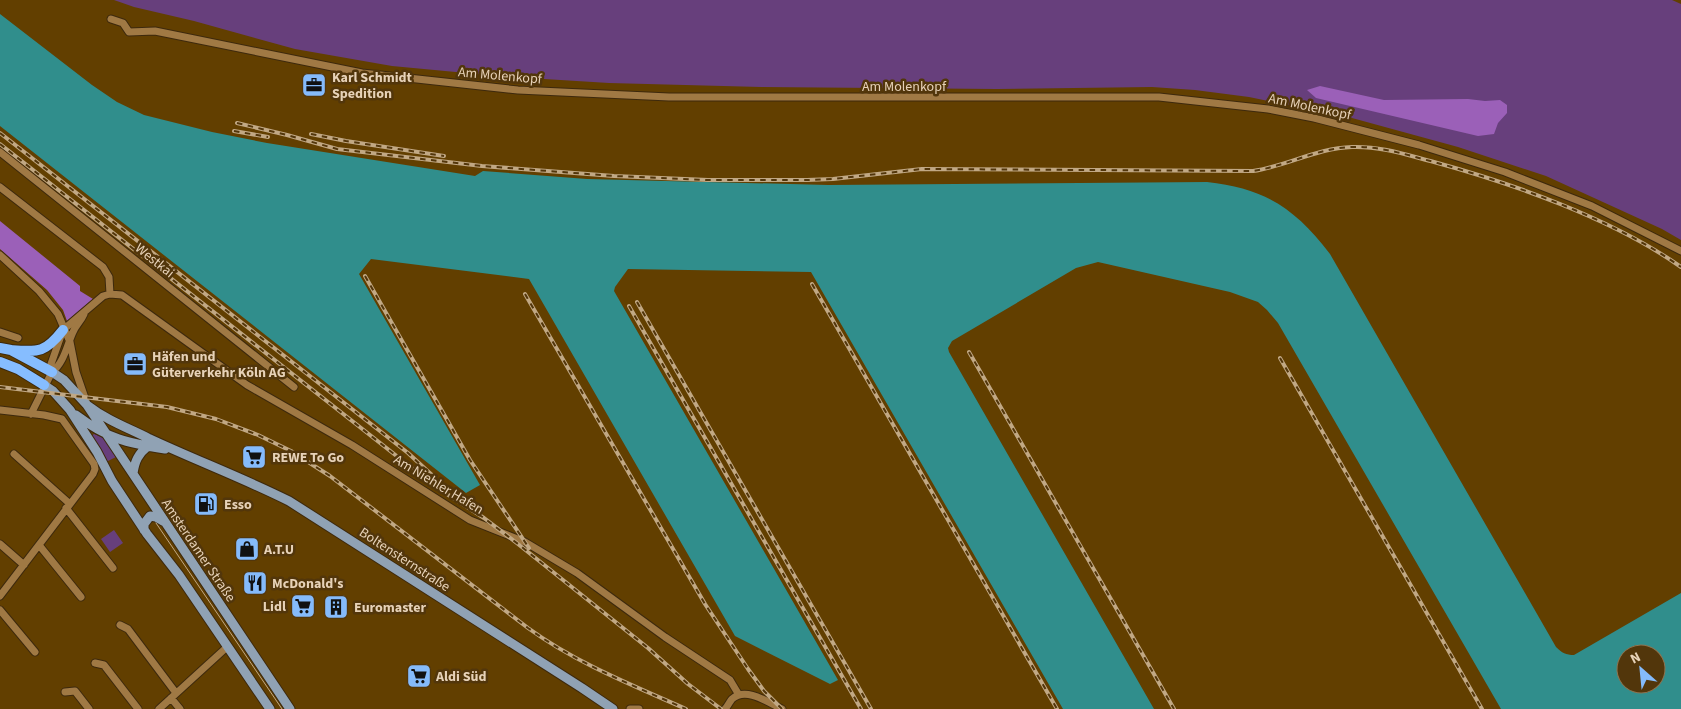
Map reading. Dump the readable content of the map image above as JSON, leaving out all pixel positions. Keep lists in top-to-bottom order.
{
  "streets": {
    "main road": ["Amsterdamer Straße", "Boltensternstraße"],
    "street": ["Am Molenkopf", "Westkai", "Am Niehler Hafen"]
  },
  "crossings": [
    ["Amsterdamer Straße", "Boltensternstraße"]
  ],
  "places": {
    "office": ["Karl Schmidt Spedition", "Häfen und Güterverkehr Köln AG"],
    "supermarket": ["REWE To Go", "Lidl", "Aldi Süd"],
    "fuel station": ["Esso"],
    "shop": ["A.T.U"],
    "restaurant": ["McDonald's"],
    "building": ["Euromaster"]
  },
  "north": "top left"
}
